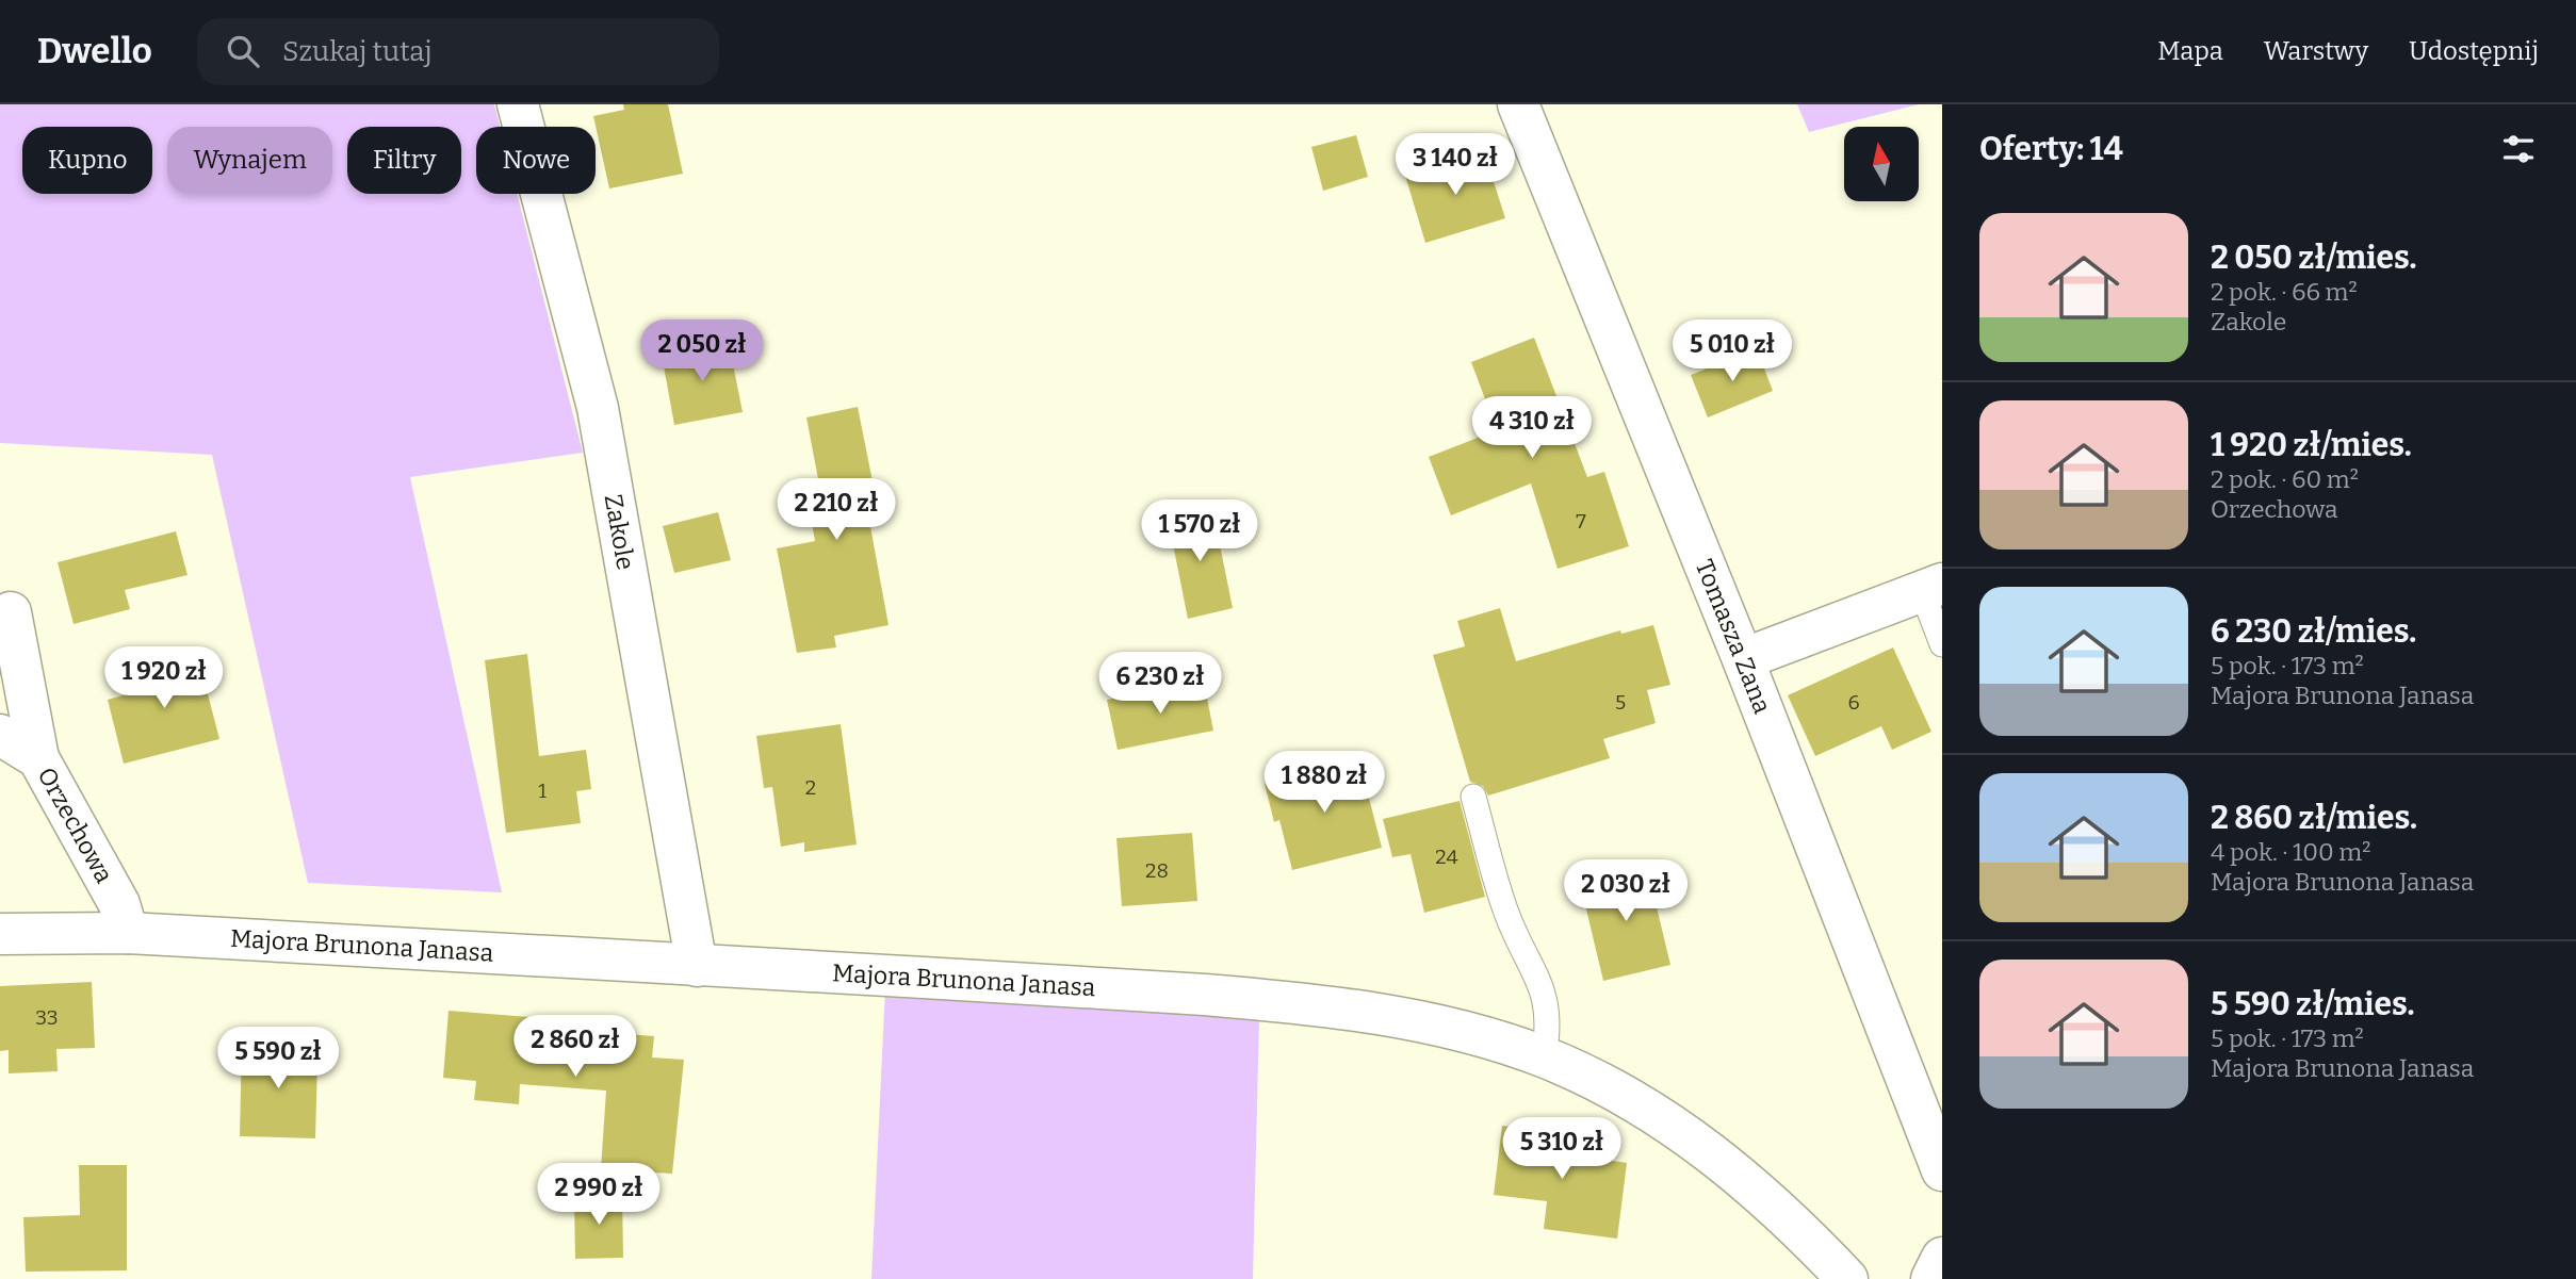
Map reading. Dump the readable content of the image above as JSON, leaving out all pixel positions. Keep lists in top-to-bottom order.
{
  "streets": {
    "street": [
      "Zakole",
      "Tomasza Zana",
      "Orzechowa",
      "Majora Brunona Janasa"
    ]
  },
  "crossings": [
    ["Zakole", "Majora Brunona Janasa"],
    ["Orzechowa", "Majora Brunona Janasa"]
  ],
  "house_numbers": [
    "7",
    "5",
    "6",
    "2",
    "1",
    "24",
    "28",
    "33"
  ],
  "north": "top",
  "page": {
    "header": "Dwello",
    "search": "Szukaj tutaj",
    "nav": ["Mapa", "Warstwy", "Udostępnij"],
    "heading": "Oferty: 14",
    "chip": [
      "Kupno",
      "Wynajem",
      "Filtry",
      "Nowe"
    ],
    "price": [
      "3 140 zł",
      "2 050 zł",
      "5 010 zł",
      "4 310 zł",
      "2 210 zł",
      "1 570 zł",
      "1 920 zł",
      "6 230 zł",
      "1 880 zł",
      "2 030 zł",
      "2 860 zł",
      "5 590 zł",
      "5 310 zł",
      "2 990 zł"
    ],
    "list": [
      {
        "name": "2 050 zł/mies.",
        "note": "2 pok. · 66 m² · Zakole"
      },
      {
        "name": "1 920 zł/mies.",
        "note": "2 pok. · 60 m² · Orzechowa"
      },
      {
        "name": "6 230 zł/mies.",
        "note": "5 pok. · 173 m² · Majora Brunona Janasa"
      },
      {
        "name": "2 860 zł/mies.",
        "note": "4 pok. · 100 m² · Majora Brunona Janasa"
      },
      {
        "name": "5 590 zł/mies.",
        "note": "5 pok. · 173 m² · Majora Brunona Janasa"
      }
    ]
  }
}
